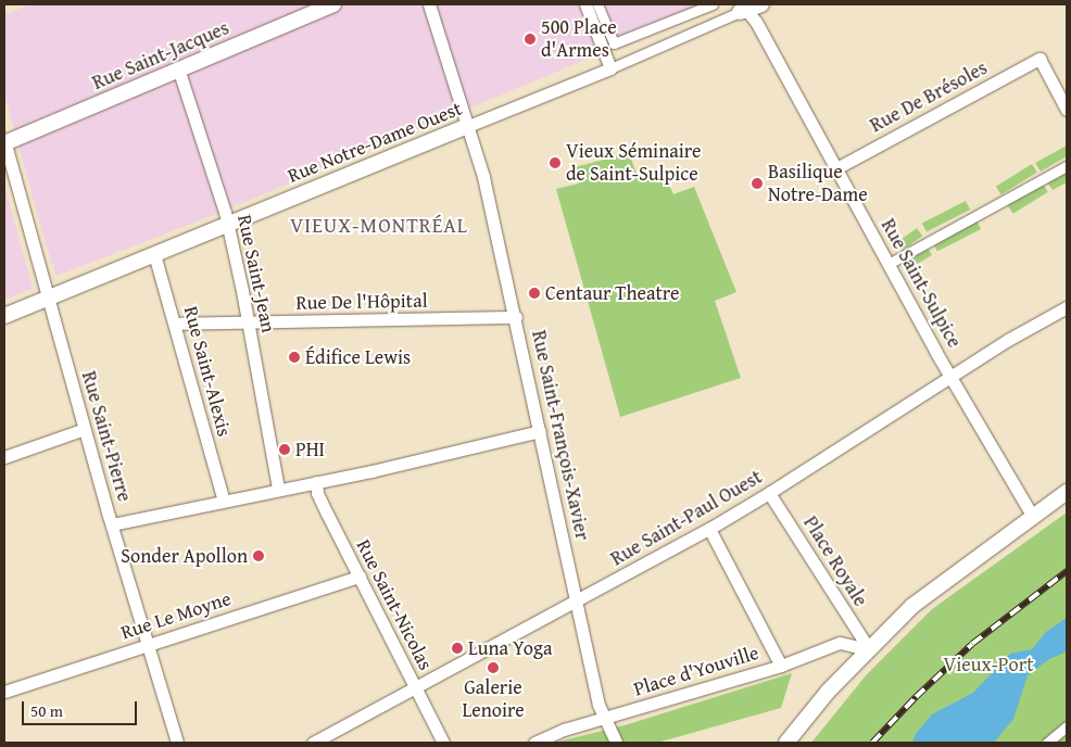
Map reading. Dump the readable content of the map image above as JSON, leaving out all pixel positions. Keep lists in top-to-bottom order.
{
  "streets": {
    "street": [
      "Rue Saint-Jacques",
      "Rue De Brésoles",
      "Rue Notre-Dame Ouest",
      "Rue Saint-Jean",
      "Rue Saint-Sulpice",
      "Rue De l'Hôpital",
      "Rue Saint-Alexis",
      "Rue Saint-François-Xavier",
      "Rue Saint-Pierre",
      "Rue Saint-Paul Ouest",
      "Place Royale",
      "Rue Saint-Nicolas",
      "Rue Le Moyne",
      "Place d'Youville"
    ]
  },
  "crossings": [
    ["Rue Saint-Jacques", "Rue Saint-Jean"],
    ["Rue Saint-Jacques", "Rue Saint-Pierre"],
    ["Rue De Brésoles", "Rue Saint-Sulpice"],
    ["Rue Notre-Dame Ouest", "Rue Saint-Jean"],
    ["Rue Notre-Dame Ouest", "Rue Saint-Sulpice"],
    ["Rue Notre-Dame Ouest", "Rue Saint-Alexis"],
    ["Rue Notre-Dame Ouest", "Rue Saint-François-Xavier"],
    ["Rue Notre-Dame Ouest", "Rue Saint-Pierre"],
    ["Rue Saint-Jean", "Rue De l'Hôpital"],
    ["Rue Saint-Sulpice", "Rue Saint-Paul Ouest"],
    ["Rue De l'Hôpital", "Rue Saint-Alexis"],
    ["Rue De l'Hôpital", "Rue Saint-François-Xavier"],
    ["Rue Saint-François-Xavier", "Rue Saint-Paul Ouest"],
    ["Rue Saint-François-Xavier", "Place d'Youville"],
    ["Rue Saint-Pierre", "Rue Le Moyne"],
    ["Rue Saint-Paul Ouest", "Place Royale"],
    ["Rue Saint-Paul Ouest", "Rue Saint-Nicolas"],
    ["Place Royale", "Place d'Youville"],
    ["Rue Saint-Nicolas", "Rue Le Moyne"]
  ],
  "districts": ["VIEUX-MONTRÉAL"],
  "parks": ["Vieux-Port"],
  "places": [
    "500 Place d'Armes",
    "Vieux Séminaire de Saint-Sulpice",
    "Basilique Notre-Dame",
    "Centaur Theatre",
    "Édifice Lewis",
    "PHI",
    "Sonder Apollon",
    "Luna Yoga",
    "Galerie Lenoire"
  ],
  "scale_bar": "50 m"
}
